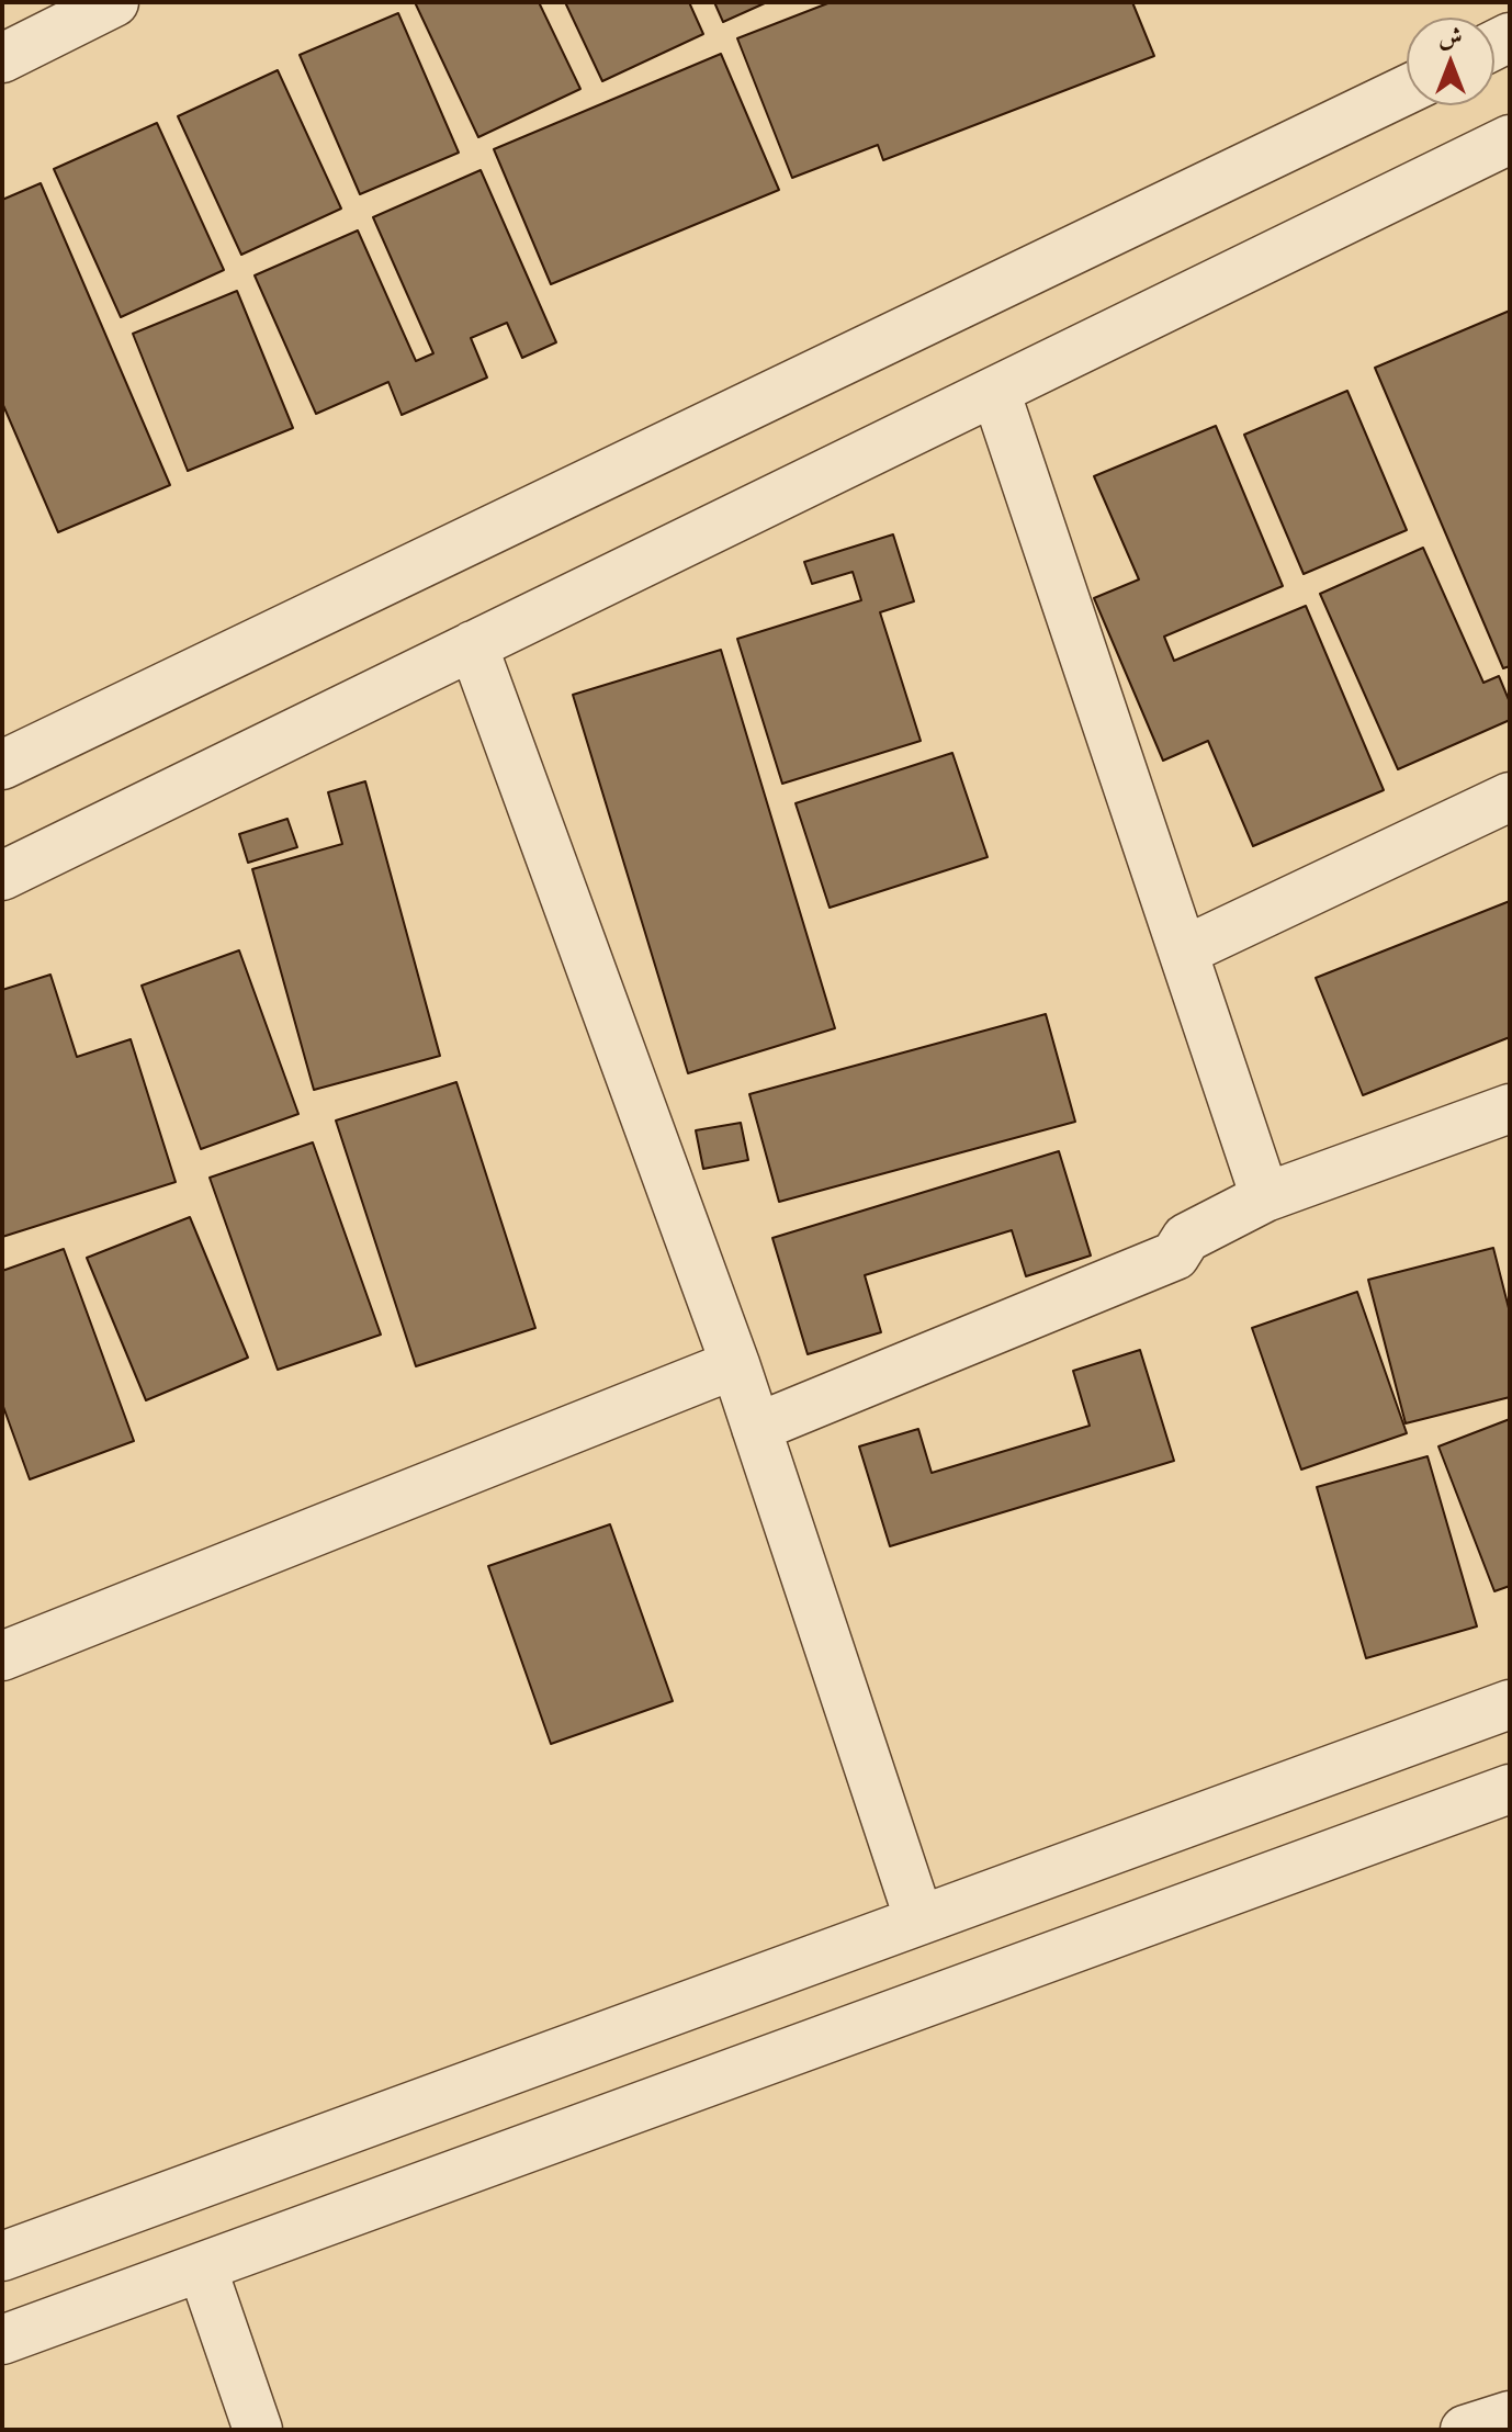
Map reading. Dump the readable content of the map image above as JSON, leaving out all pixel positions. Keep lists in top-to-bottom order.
{
  "north": "top"
}
